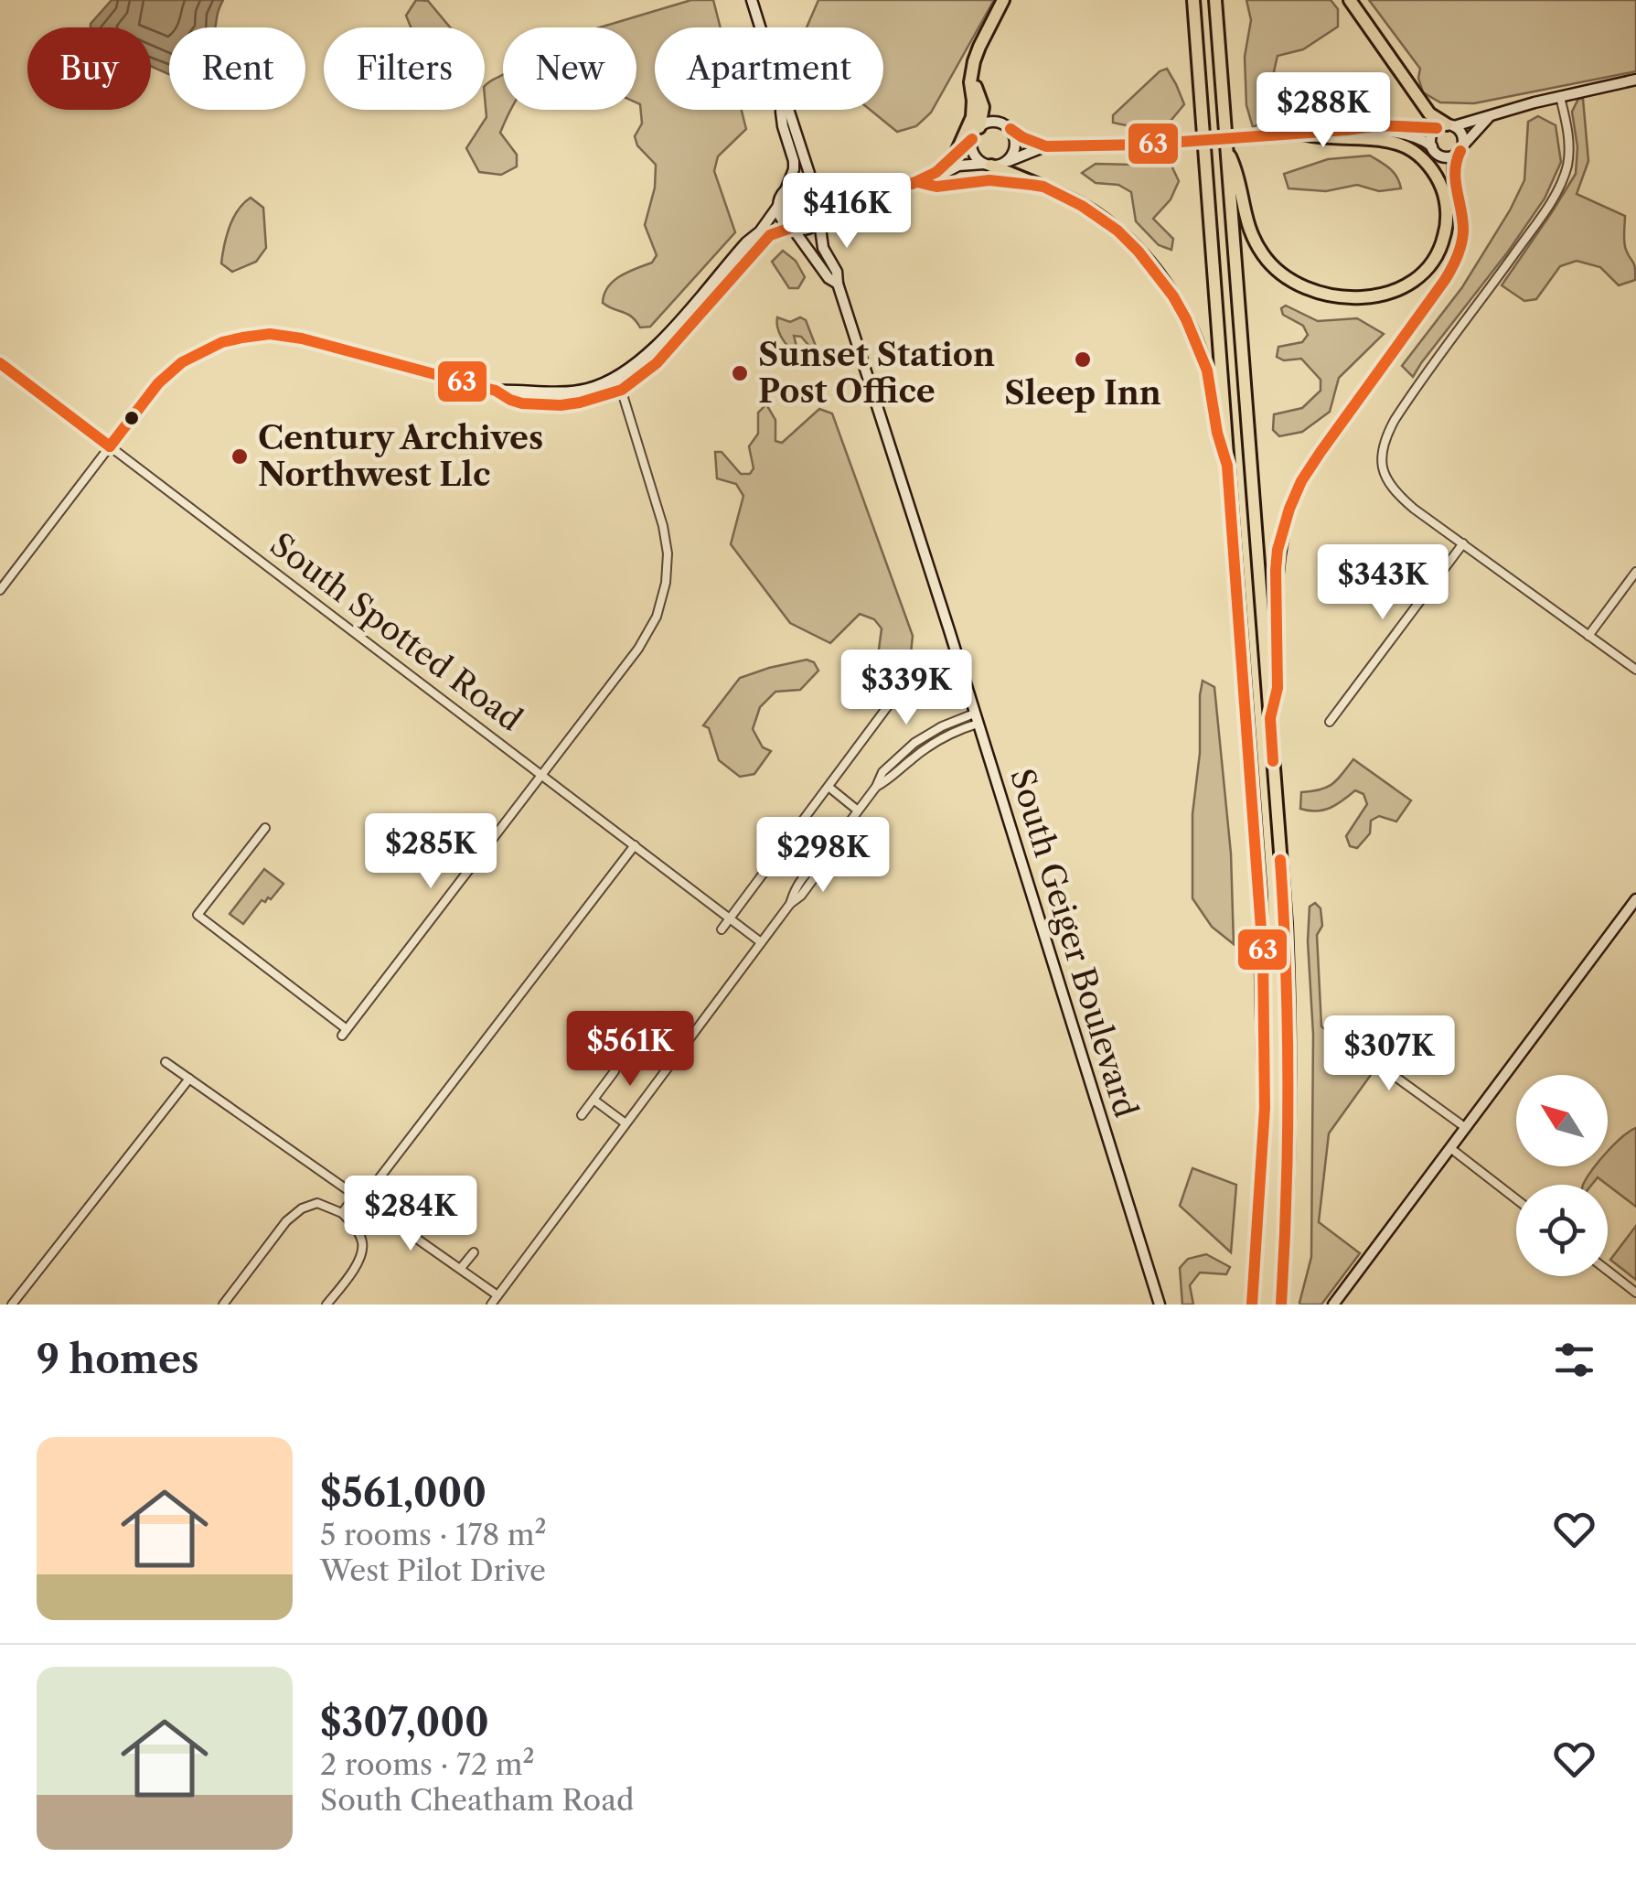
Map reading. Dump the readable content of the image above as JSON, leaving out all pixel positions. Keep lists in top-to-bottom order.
{
  "streets": {
    "main road": ["South Spotted Road", "South Geiger Boulevard"]
  },
  "places": ["Sleep Inn", "Sunset Station Post Office", "Century Archives Northwest Llc"],
  "lines": ["transit line 63"],
  "north": "top left",
  "page": {
    "chip": [
      "Buy",
      "Rent",
      "Filters",
      "New",
      "Apartment"
    ],
    "price": [
      "$288K",
      "$416K",
      "$343K",
      "$339K",
      "$285K",
      "$298K",
      "$561K",
      "$307K",
      "$284K"
    ],
    "heading": "9 homes",
    "list": [
      {
        "name": "$561,000",
        "note": "5 rooms · 178 m² · West Pilot Drive"
      },
      {
        "name": "$307,000",
        "note": "2 rooms · 72 m² · South Cheatham Road"
      }
    ]
  }
}
